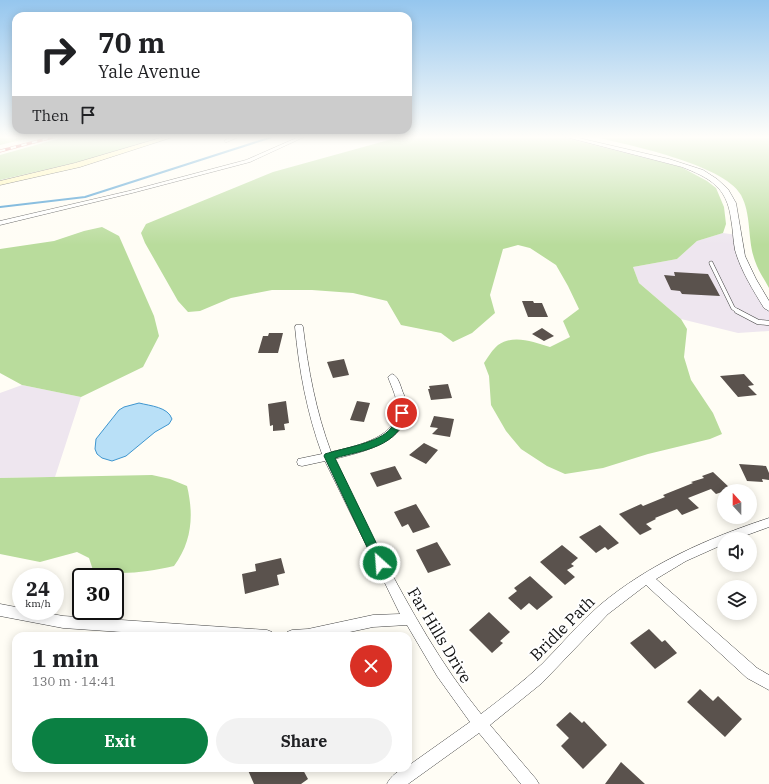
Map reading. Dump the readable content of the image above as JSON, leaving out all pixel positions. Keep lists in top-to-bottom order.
{
  "streets": {
    "street": ["Bridle Path", "Far Hills Drive"]
  },
  "crossings": [
    ["Bridle Path", "Far Hills Drive"]
  ],
  "north": "top",
  "page": {
    "turn": ["70 m", "Yale Avenue"],
    "then": "Then",
    "speed": "24 km/h",
    "limit": "30",
    "heading": ["1 min", "130 m · 14:41"],
    "buttons": ["Exit", "Share"]
  }
}
